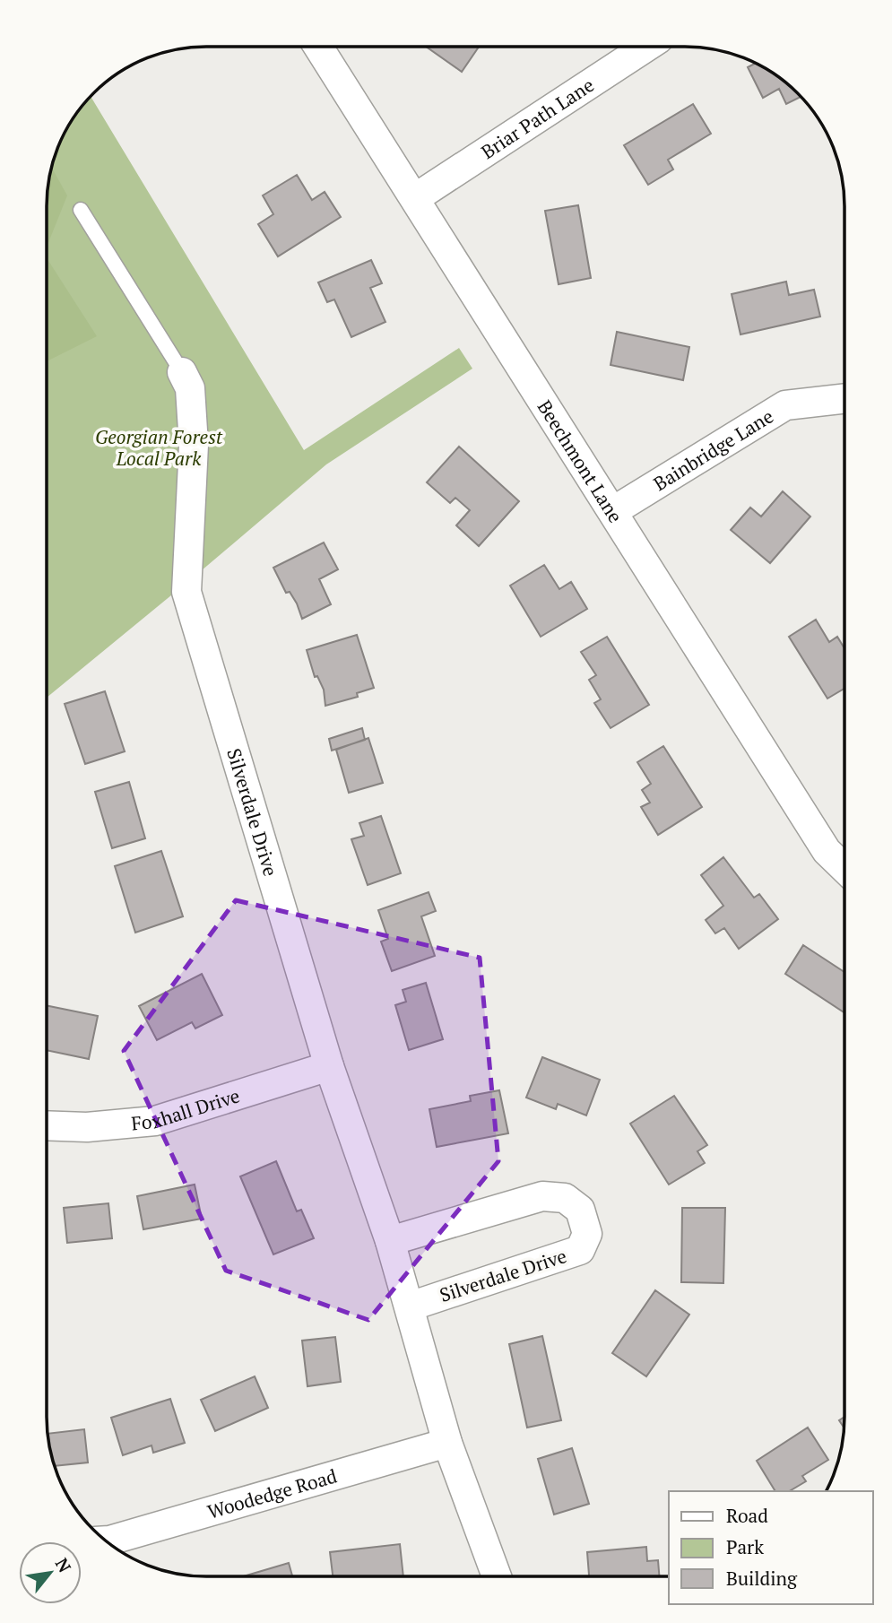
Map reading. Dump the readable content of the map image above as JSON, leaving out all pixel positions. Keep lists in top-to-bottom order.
{
  "streets": {
    "street": [
      "Briar Path Lane",
      "Bainbridge Lane",
      "Beechmont Lane",
      "Silverdale Drive",
      "Foxhall Drive",
      "Woodedge Road"
    ]
  },
  "crossings": [
    ["Briar Path Lane", "Beechmont Lane"],
    ["Bainbridge Lane", "Beechmont Lane"],
    ["Silverdale Drive", "Foxhall Drive"],
    ["Silverdale Drive", "Woodedge Road"]
  ],
  "parks": ["Georgian Forest Local Park"],
  "legend": ["Road", "Park", "Building"],
  "north": "top right"
}
